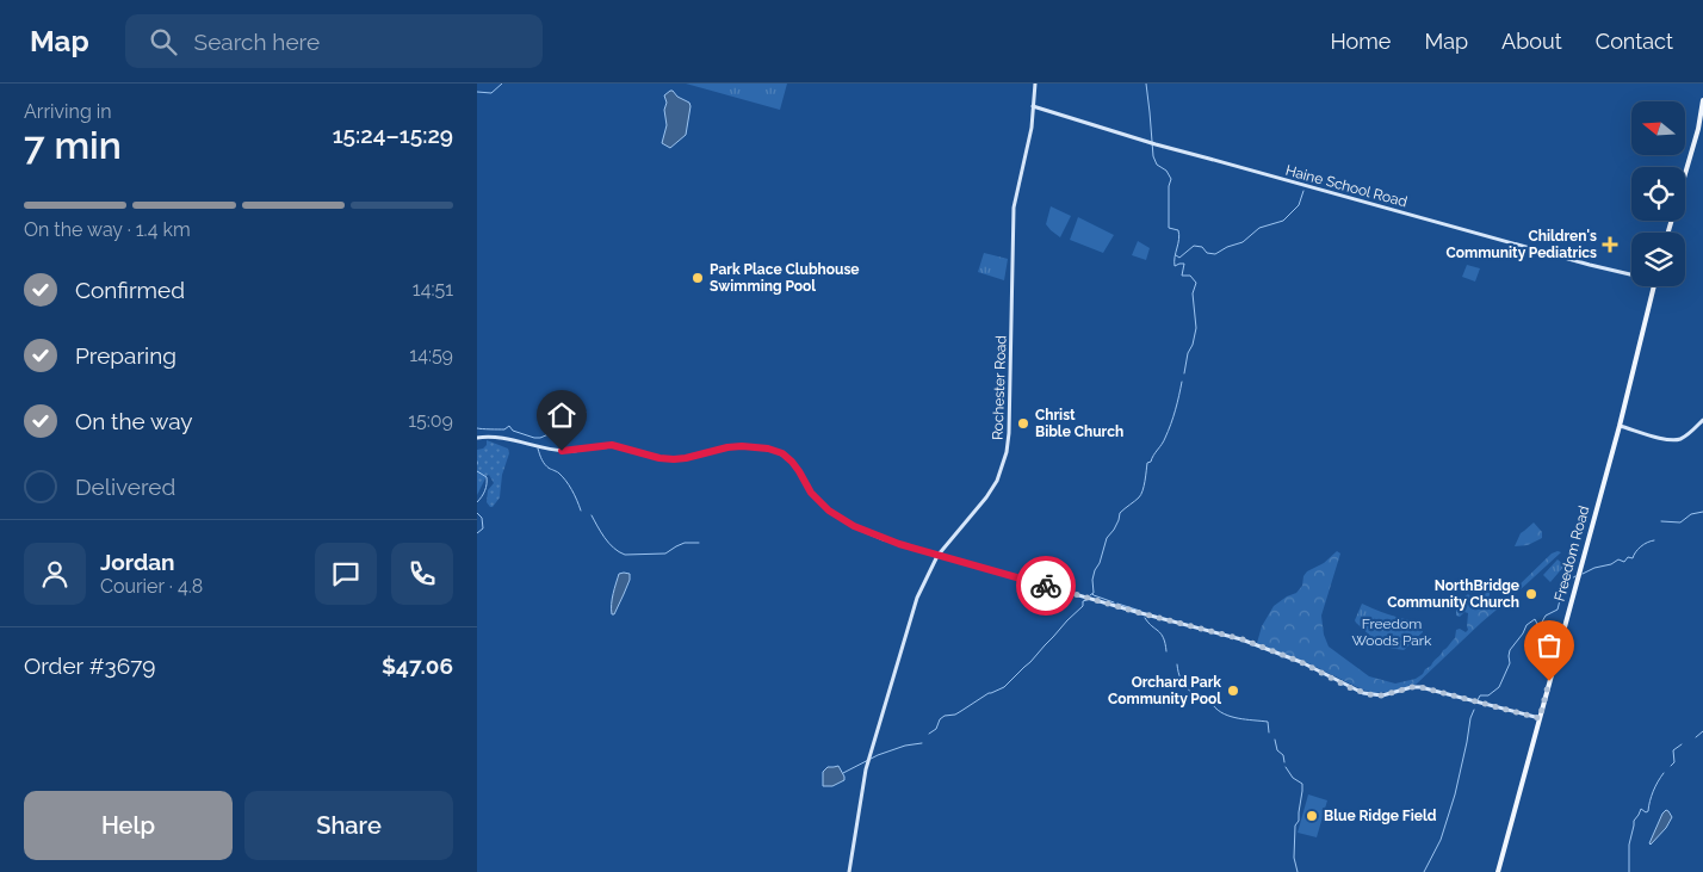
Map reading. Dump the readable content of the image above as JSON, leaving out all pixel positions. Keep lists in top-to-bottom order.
{
  "streets": {
    "main road": ["Freedom Road"],
    "street": ["Haine School Road", "Rochester Road"]
  },
  "crossings": [
    ["Haine School Road", "Rochester Road"]
  ],
  "parks": ["Freedom Woods Park"],
  "places": {
    "health": ["Children's Community Pediatrics"],
    "other": [
      "Park Place Clubhouse Swimming Pool",
      "Christ Bible Church",
      "NorthBridge Community Church",
      "Orchard Park Community Pool",
      "Blue Ridge Field"
    ]
  },
  "north": "left",
  "page": {
    "header": "Map",
    "search": "Search here",
    "nav": [
      "Home",
      "Map",
      "About",
      "Contact"
    ],
    "heading": ["7 min", "Arriving in", "15:24–15:29"],
    "panel": [
      "Jordan",
      "Courier · 4.8",
      "Order #3679",
      "$47.06"
    ],
    "bar": "On the way · 1.4 km",
    "list": [
      ["Confirmed", "14:51"],
      ["Preparing", "14:59"],
      ["On the way", "15:09"],
      "Delivered"
    ],
    "buttons": ["Help", "Share"]
  }
}
